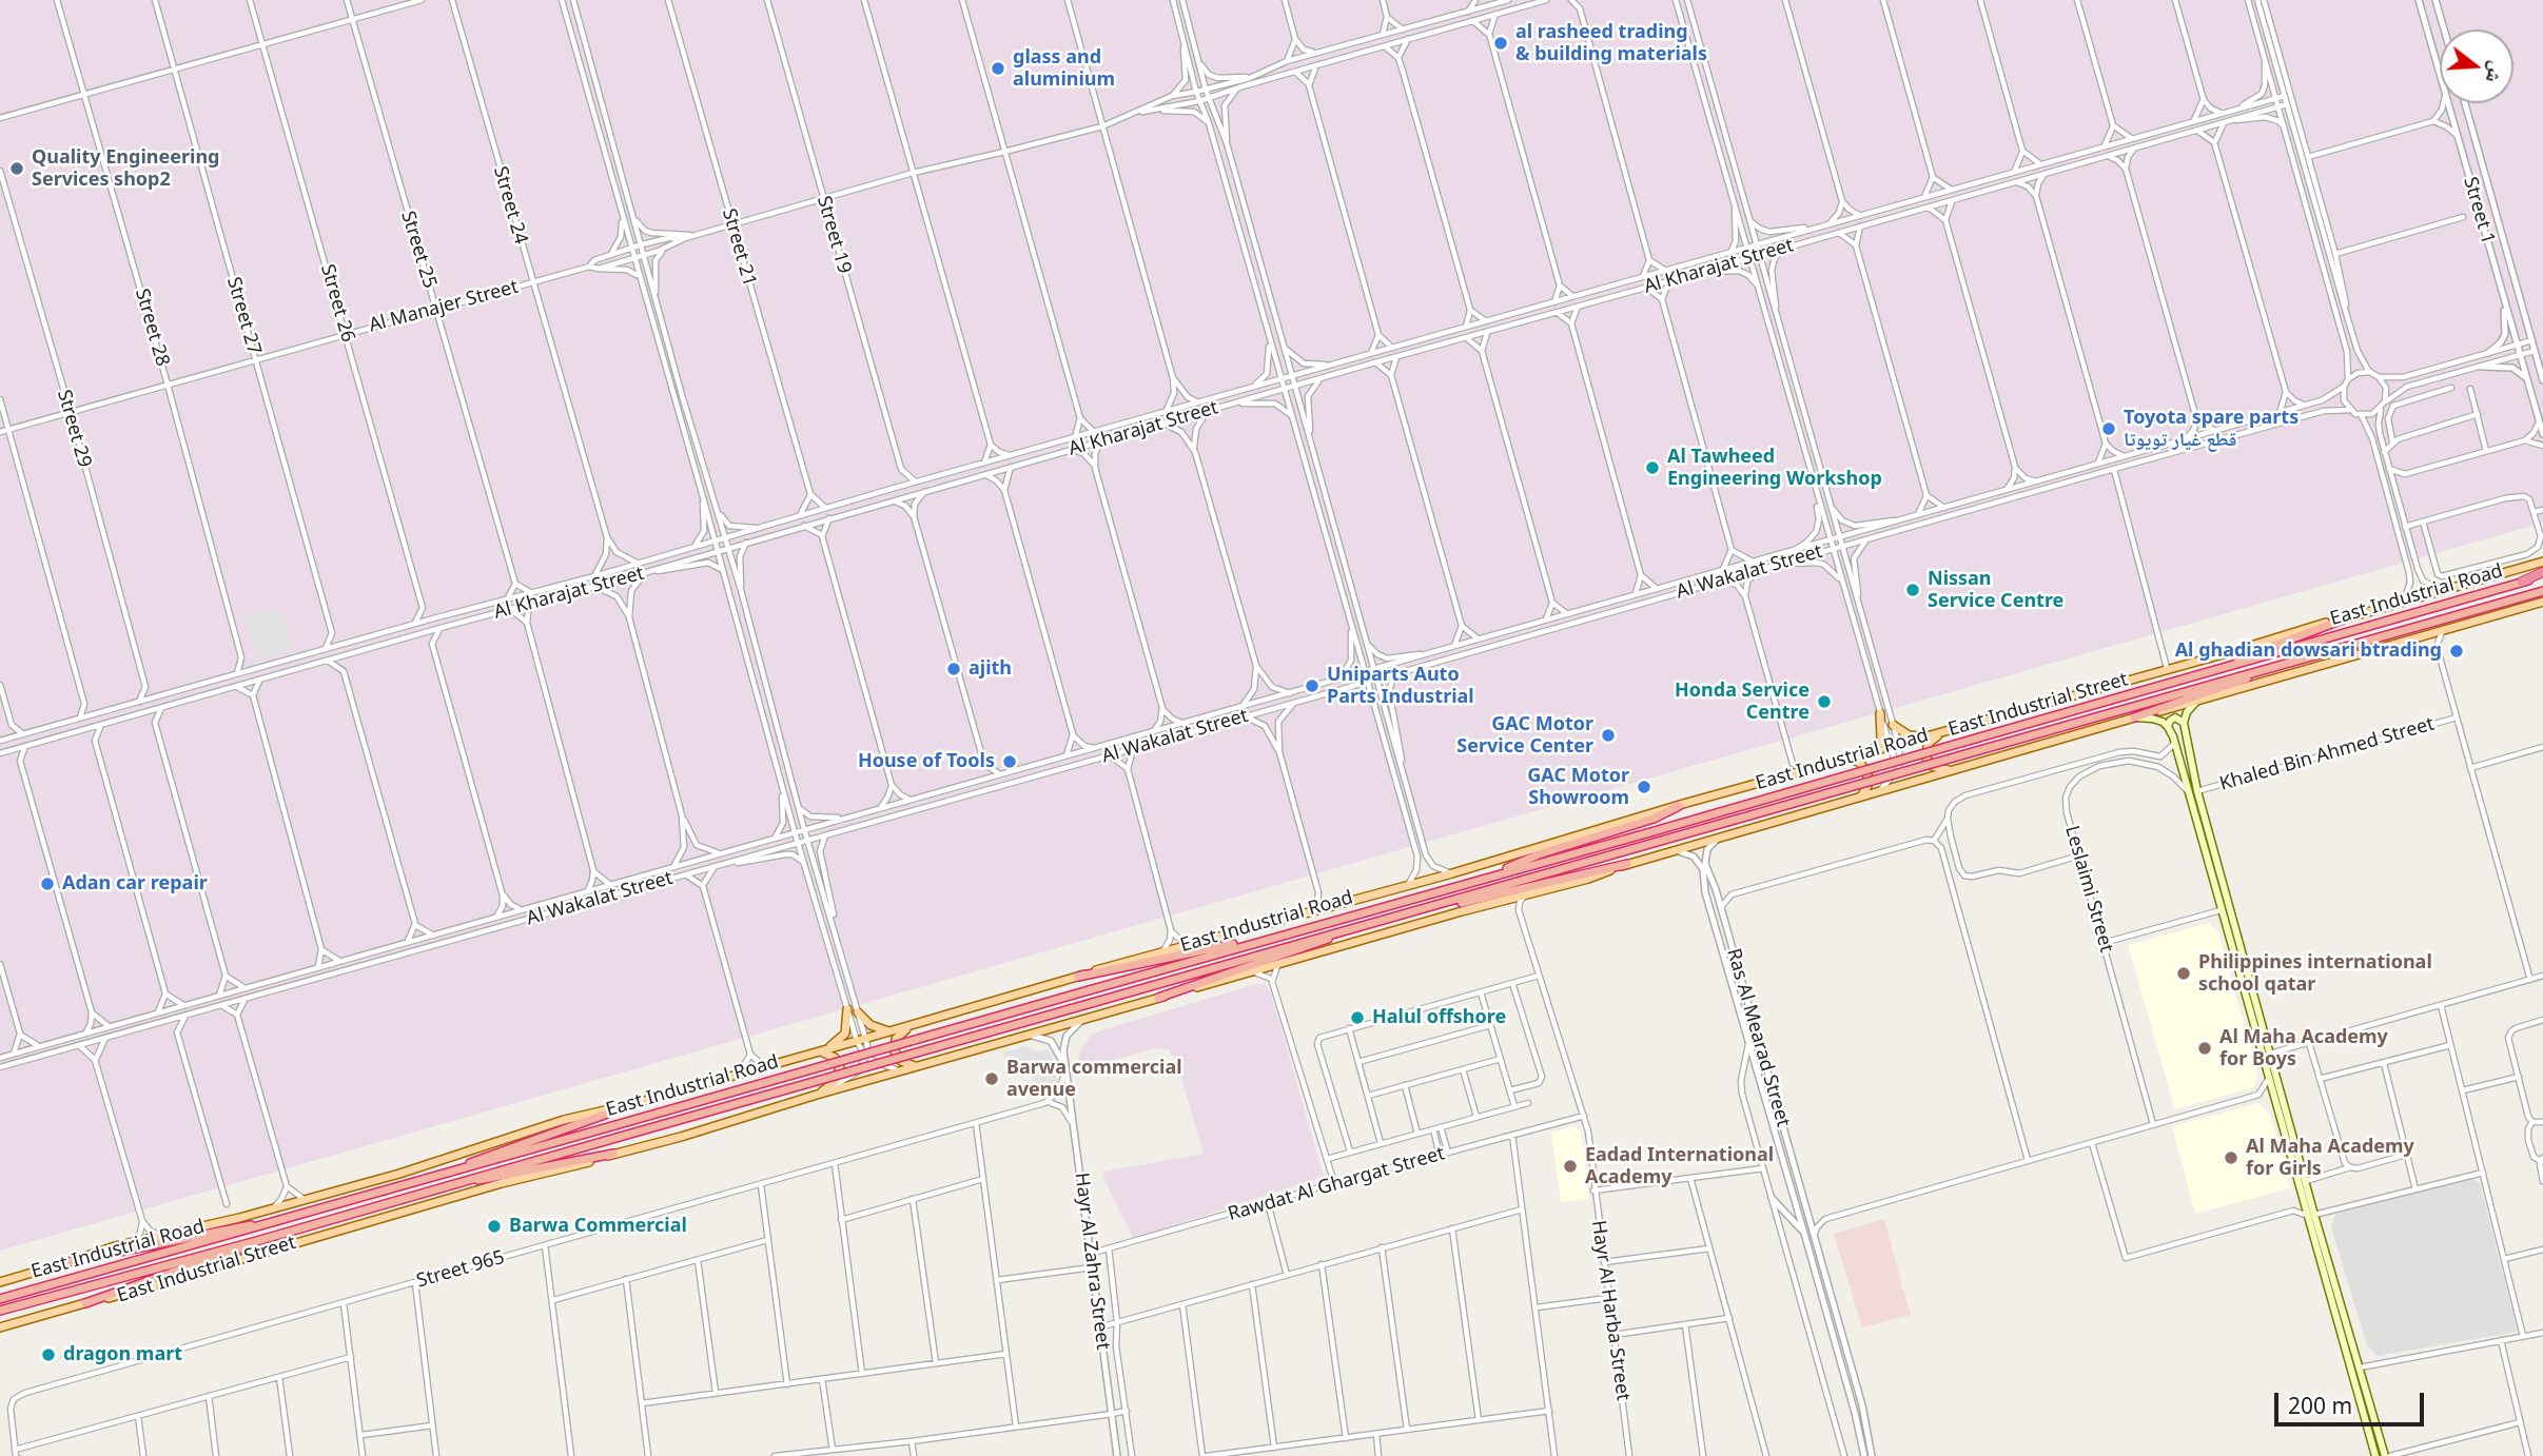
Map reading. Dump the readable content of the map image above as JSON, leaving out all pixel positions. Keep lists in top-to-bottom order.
{
  "streets": {
    "highway": ["East Industrial Road"],
    "main road": ["East Industrial Street", "Khaled Bin Ahmed Street"],
    "street": [
      "Street 24",
      "Street 1",
      "Street 19",
      "Street 21",
      "Street 25",
      "Al Kharajat Street",
      "Street 26",
      "Al Manajer Street",
      "Street 27",
      "Street 28",
      "Street 29",
      "Al Wakalat Street",
      "Leslaimi Street",
      "Ras Al Mearad Street",
      "Rawdat Al Ghargat Street",
      "Hayr Al Zahra Street",
      "Street 965",
      "Hayr Al Harba Street"
    ]
  },
  "crossings": [
    ["Street 24", "Al Manajer Street"],
    ["Street 19", "Al Manajer Street"],
    ["Street 21", "Al Manajer Street"],
    ["Street 25", "Al Manajer Street"],
    ["Street 26", "Al Manajer Street"],
    ["Al Manajer Street", "Street 27"],
    ["Al Manajer Street", "Street 28"],
    ["Al Manajer Street", "Street 29"],
    ["East Industrial Road", "East Industrial Street"],
    ["East Industrial Street", "Ras Al Mearad Street"],
    ["Khaled Bin Ahmed Street", "Leslaimi Street"],
    ["Rawdat Al Ghargat Street", "Hayr Al Zahra Street"],
    ["Rawdat Al Ghargat Street", "Hayr Al Harba Street"]
  ],
  "places": [
    "al rasheed trading & building materials",
    "glass and aluminium",
    "Quality Engineering Services shop2",
    "Toyota spare parts قطع غيار تويوتا",
    "Al Tawheed Engineering Workshop",
    "Nissan Service Centre",
    "Al ghadian dowsari btrading",
    "ajith",
    "Uniparts Auto Parts Industrial",
    "Honda Service Centre",
    "GAC Motor Service Center",
    "House of Tools",
    "GAC Motor Showroom",
    "Adan car repair",
    "Philippines international school qatar",
    "Halul offshore",
    "Al Maha Academy for Boys",
    "Barwa commercial avenue",
    "Al Maha Academy for Girls",
    "Eadad International Academy",
    "Barwa Commercial",
    "dragon mart"
  ],
  "scale_bar": "200 m",
  "north": "right"
}
